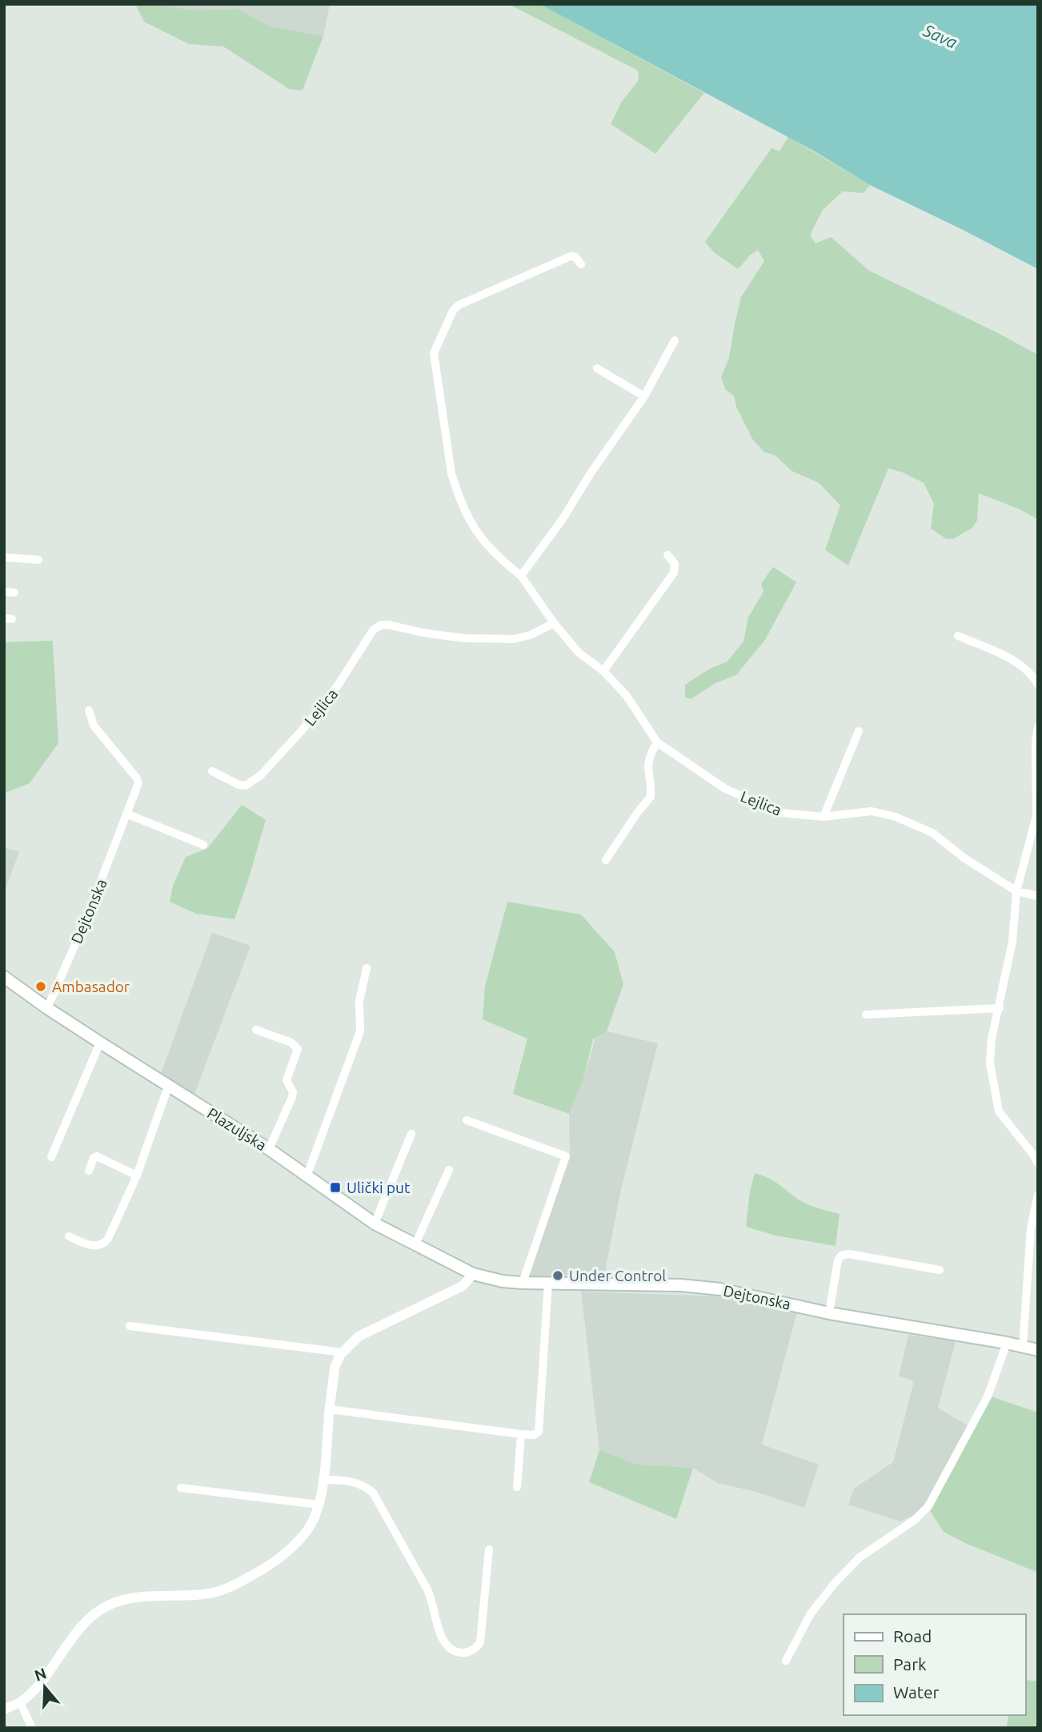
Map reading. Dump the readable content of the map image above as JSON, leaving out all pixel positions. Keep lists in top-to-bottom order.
{
  "streets": {
    "main road": ["Dejtonska", "Plazuljska"],
    "street": ["Lejlica"]
  },
  "crossings": [
    ["Dejtonska", "Plazuljska"]
  ],
  "water": ["Sava"],
  "places": {
    "other": ["Ambasador", "Under Control"],
    "transit": ["Ulički put"]
  },
  "legend": ["Road", "Park", "Water"],
  "north": "top"
}
